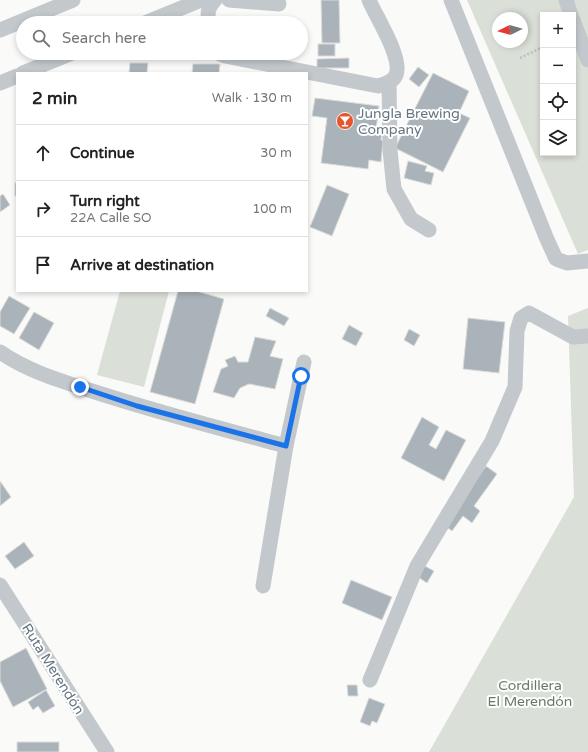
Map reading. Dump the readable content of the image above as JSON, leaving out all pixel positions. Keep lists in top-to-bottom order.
{
  "streets": {
    "street": ["Ruta Merendón"]
  },
  "parks": ["Cordillera El Merendón"],
  "places": {
    "bar": ["Jungla Brewing Company"]
  },
  "north": "left",
  "page": {
    "map_buttons": ["+", "−"],
    "search": "Search here",
    "heading": ["2 min", "Walk · 130 m"],
    "list": [
      ["Continue", "30 m"],
      ["Turn right", "22A Calle SO", "100 m"],
      "Arrive at destination"
    ]
  }
}
